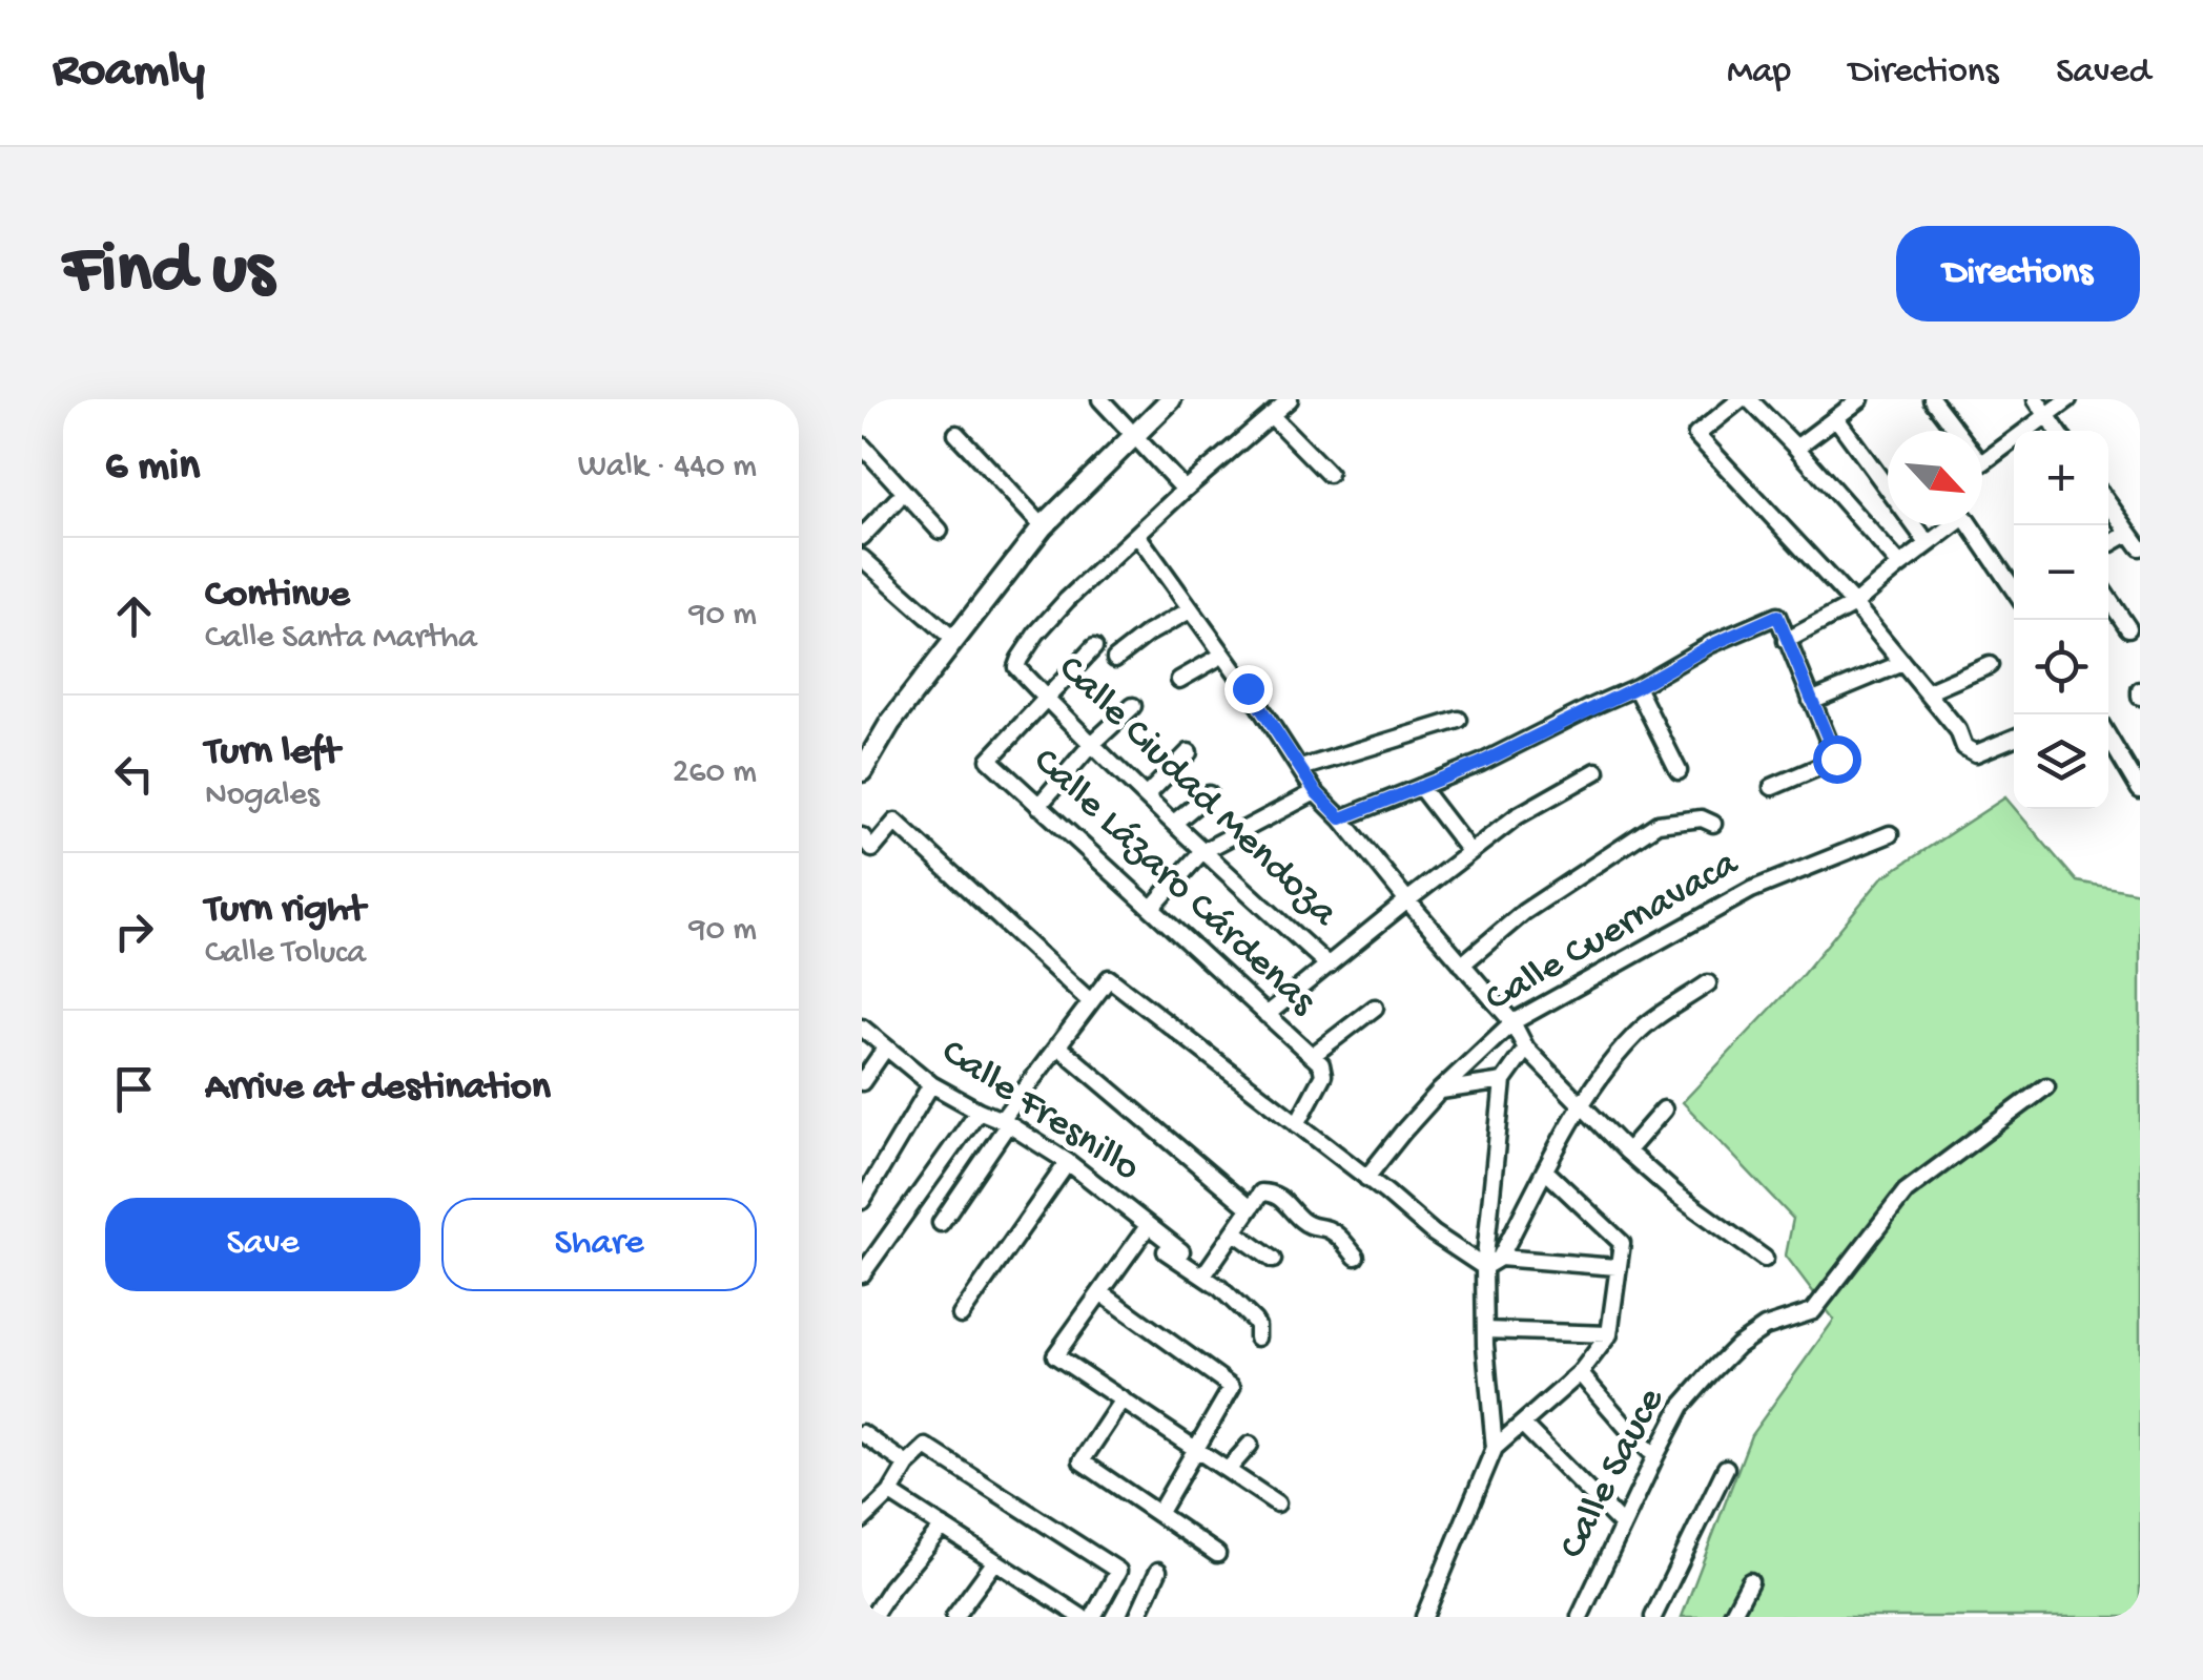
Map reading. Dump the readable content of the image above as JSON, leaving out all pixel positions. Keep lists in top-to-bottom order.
{
  "streets": {
    "street": [
      "Calle Ciudad Mendoza",
      "Calle Lázaro Cárdenas",
      "Calle Cuernavaca",
      "Calle Fresnillo",
      "Calle Sauce"
    ]
  },
  "crossings": [
    ["Calle Ciudad Mendoza", "Calle Lázaro Cárdenas"]
  ],
  "north": "bottom right",
  "page": {
    "header": "Roamly",
    "nav": ["Map", "Directions", "Saved"],
    "buttons": [
      "Directions",
      ["Save", "Share"]
    ],
    "title": "Find us",
    "heading": ["6 min", "Walk · 440 m"],
    "map_buttons": ["+", "−"],
    "list": [
      ["Continue", "Calle Santa Martha", "90 m"],
      ["Turn left", "Nogales", "260 m"],
      ["Turn right", "Calle Toluca", "90 m"],
      "Arrive at destination"
    ]
  }
}
